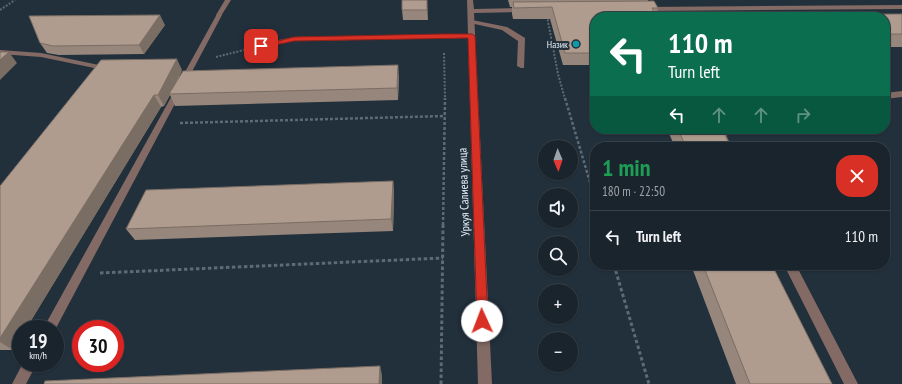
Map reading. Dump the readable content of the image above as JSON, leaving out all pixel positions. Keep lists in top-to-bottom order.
{
  "streets": {
    "street": ["Уркуя Салиева улица"]
  },
  "places": ["Назик"],
  "north": "bottom",
  "page": {
    "turn": ["110 m", "Turn left"],
    "map_buttons": ["+", "−"],
    "heading": ["1 min", "180 m · 22:50"],
    "list": [
      {
        "name": "Turn left",
        "value": "110 m"
      }
    ],
    "speed": "19 km/h",
    "limit": "30"
  }
}
